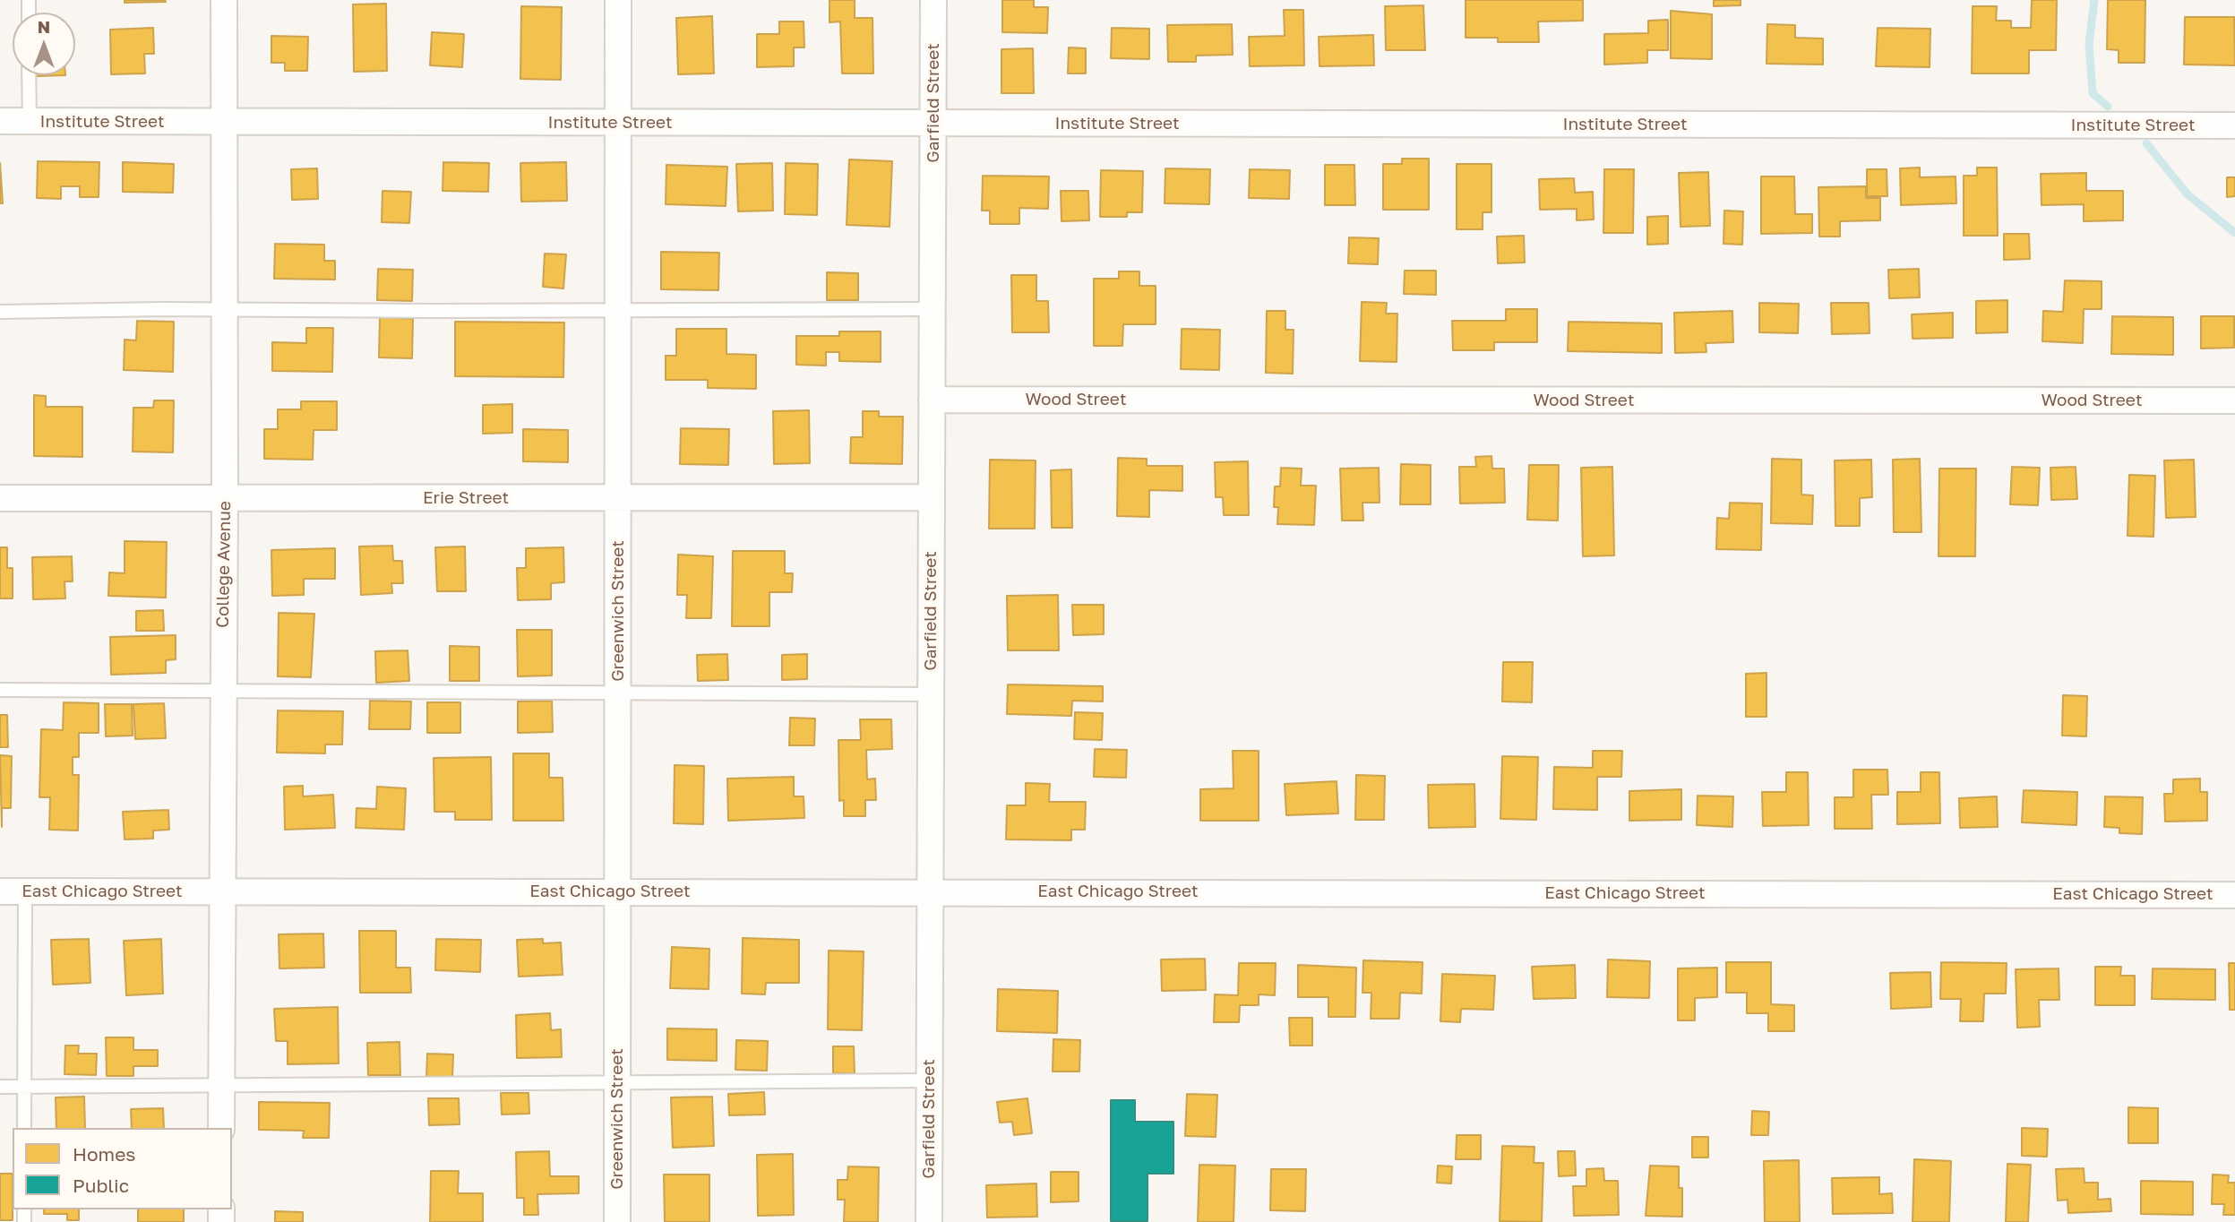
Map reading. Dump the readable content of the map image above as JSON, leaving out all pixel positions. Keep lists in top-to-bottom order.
{
  "streets": {
    "street": [
      "Garfield Street",
      "Institute Street",
      "Wood Street",
      "Erie Street",
      "College Avenue",
      "Greenwich Street",
      "East Chicago Street"
    ]
  },
  "crossings": [
    ["Garfield Street", "Institute Street"],
    ["Garfield Street", "Wood Street"],
    ["Garfield Street", "Erie Street"],
    ["Garfield Street", "East Chicago Street"],
    ["Institute Street", "College Avenue"],
    ["Institute Street", "Greenwich Street"],
    ["Erie Street", "College Avenue"],
    ["Erie Street", "Greenwich Street"],
    ["College Avenue", "East Chicago Street"],
    ["Greenwich Street", "East Chicago Street"]
  ],
  "legend": ["Homes", "Public"],
  "north": "top"
}
